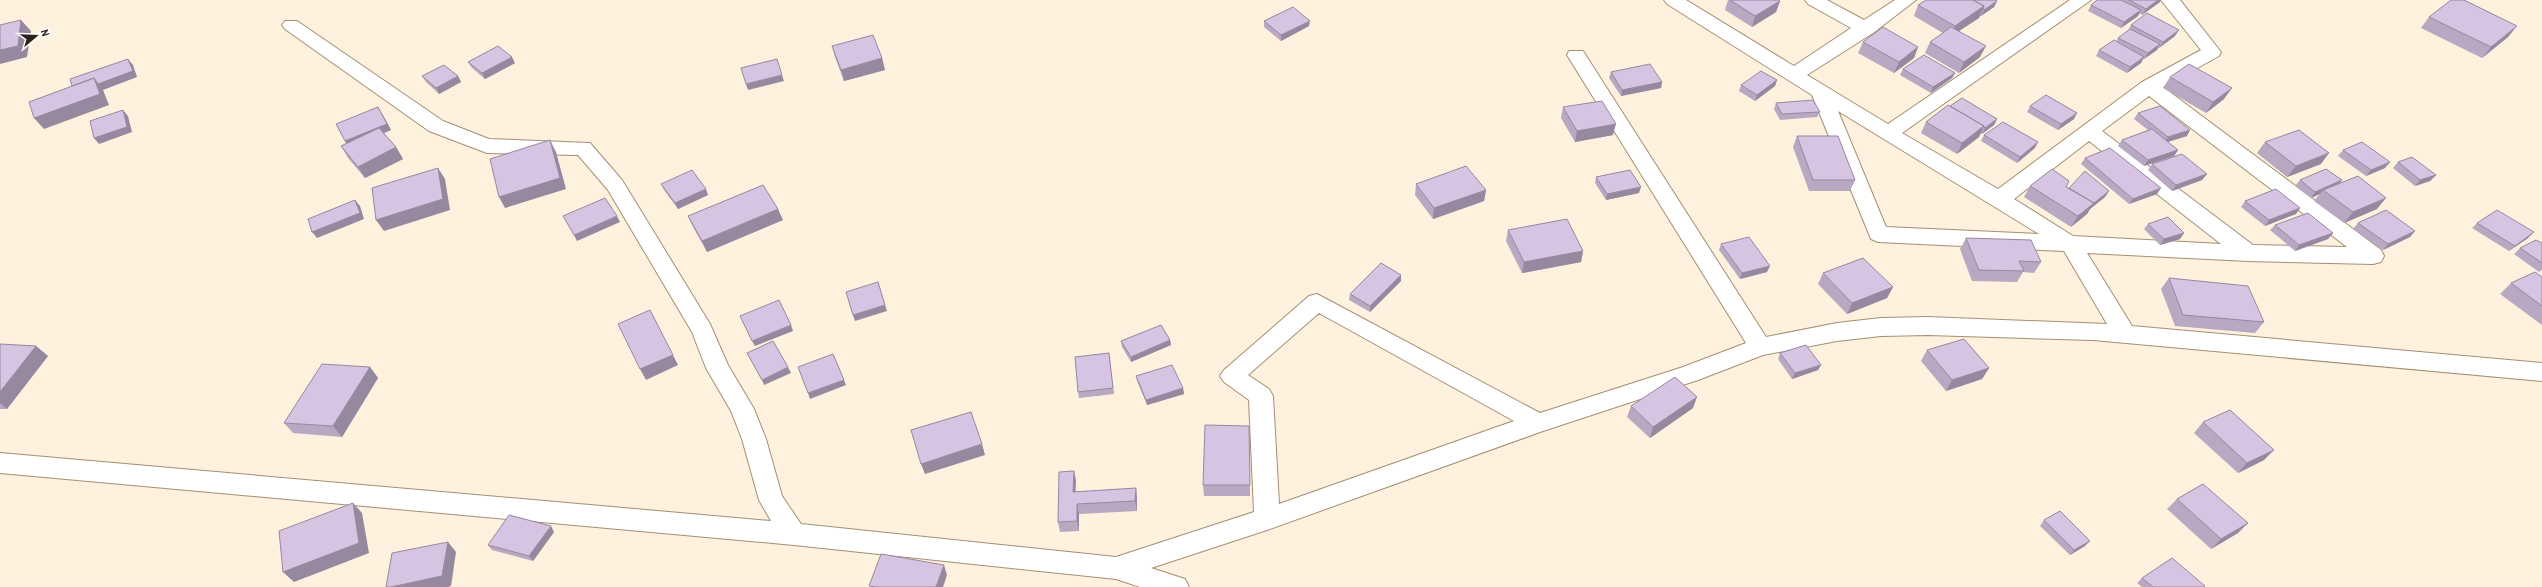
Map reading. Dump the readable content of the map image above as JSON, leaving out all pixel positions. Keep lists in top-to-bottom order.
{
  "north": "right"
}
